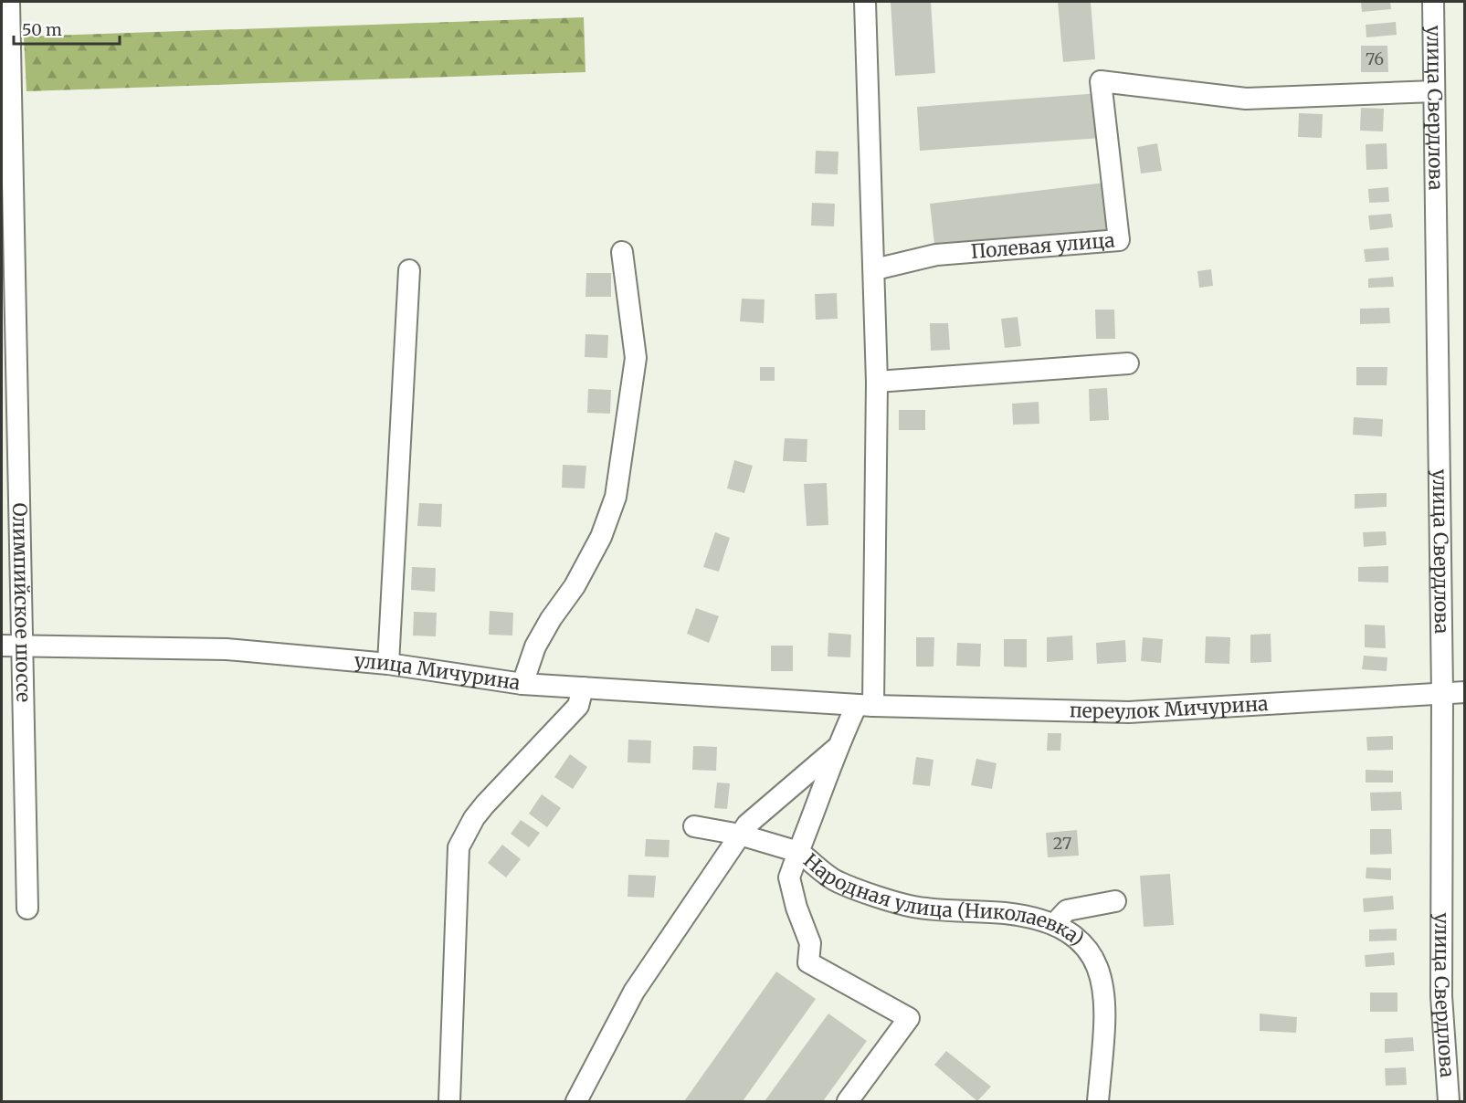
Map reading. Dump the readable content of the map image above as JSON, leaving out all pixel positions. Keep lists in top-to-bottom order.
{
  "streets": {
    "street": [
      "улица Свердлова",
      "Полевая улица",
      "Олимпийское шоссе",
      "улица Мичурина",
      "переулок Мичурина",
      "Народная улица (Николаевка)"
    ]
  },
  "crossings": [
    ["улица Свердлова", "Полевая улица"],
    ["улица Свердлова", "переулок Мичурина"],
    ["Олимпийское шоссе", "улица Мичурина"],
    ["улица Мичурина", "переулок Мичурина"],
    ["улица Мичурина", "Народная улица (Николаевка)"],
    ["переулок Мичурина", "Народная улица (Николаевка)"]
  ],
  "house_numbers": ["76", "27"],
  "scale_bar": "50 m"
}
